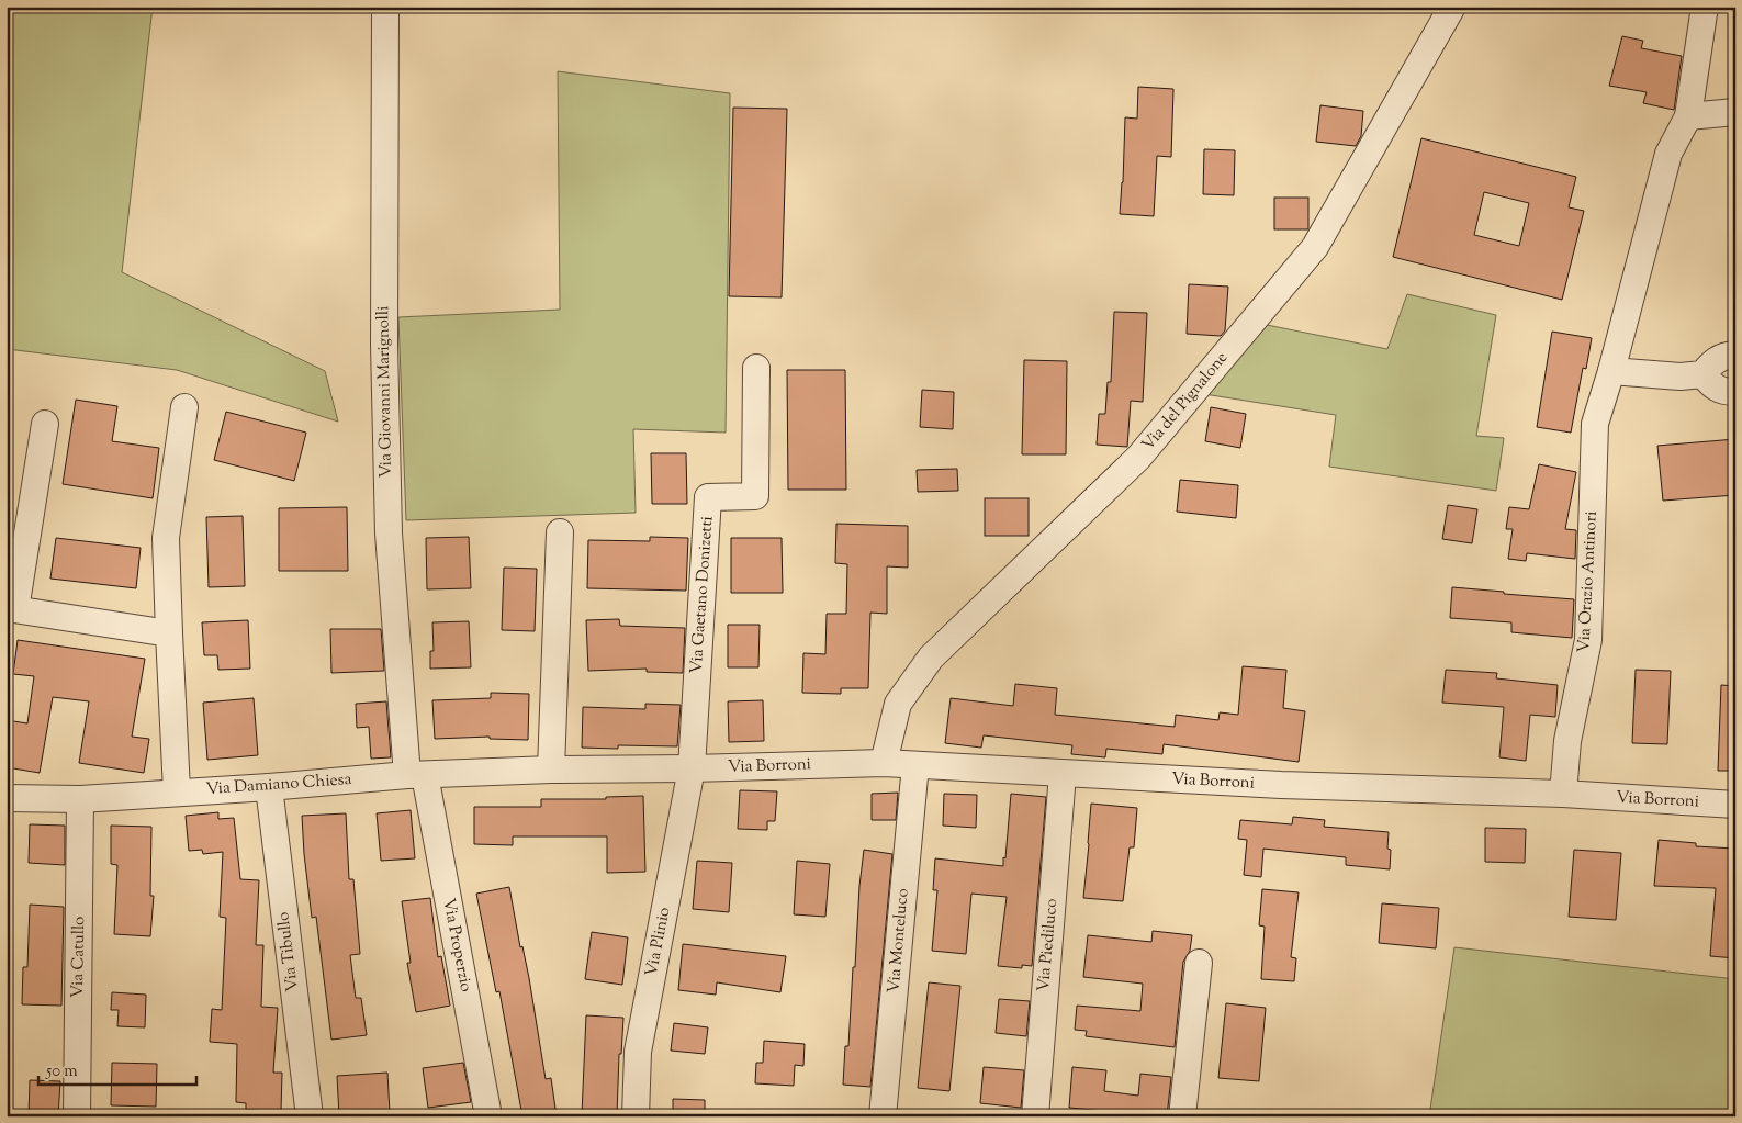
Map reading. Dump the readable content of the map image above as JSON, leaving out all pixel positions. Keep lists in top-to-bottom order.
{
  "streets": {
    "street": [
      "Via Giovanni Marignolli",
      "Via del Pignalone",
      "Via Orazio Antinori",
      "Via Gaetano Donizetti",
      "Via Borroni",
      "Via Damiano Chiesa",
      "Via Monteluco",
      "Via Plinio",
      "Via Properzio",
      "Via Piediluco",
      "Via Tibullo",
      "Via Catullo"
    ]
  },
  "crossings": [
    ["Via Giovanni Marignolli", "Via Damiano Chiesa"],
    ["Via Giovanni Marignolli", "Via Properzio"],
    ["Via del Pignalone", "Via Borroni"],
    ["Via Orazio Antinori", "Via Borroni"],
    ["Via Gaetano Donizetti", "Via Borroni"],
    ["Via Gaetano Donizetti", "Via Damiano Chiesa"],
    ["Via Gaetano Donizetti", "Via Plinio"],
    ["Via Borroni", "Via Damiano Chiesa"],
    ["Via Borroni", "Via Monteluco"],
    ["Via Borroni", "Via Plinio"],
    ["Via Borroni", "Via Piediluco"],
    ["Via Damiano Chiesa", "Via Plinio"],
    ["Via Damiano Chiesa", "Via Properzio"],
    ["Via Damiano Chiesa", "Via Tibullo"],
    ["Via Damiano Chiesa", "Via Catullo"]
  ],
  "scale_bar": "50 m"
}
